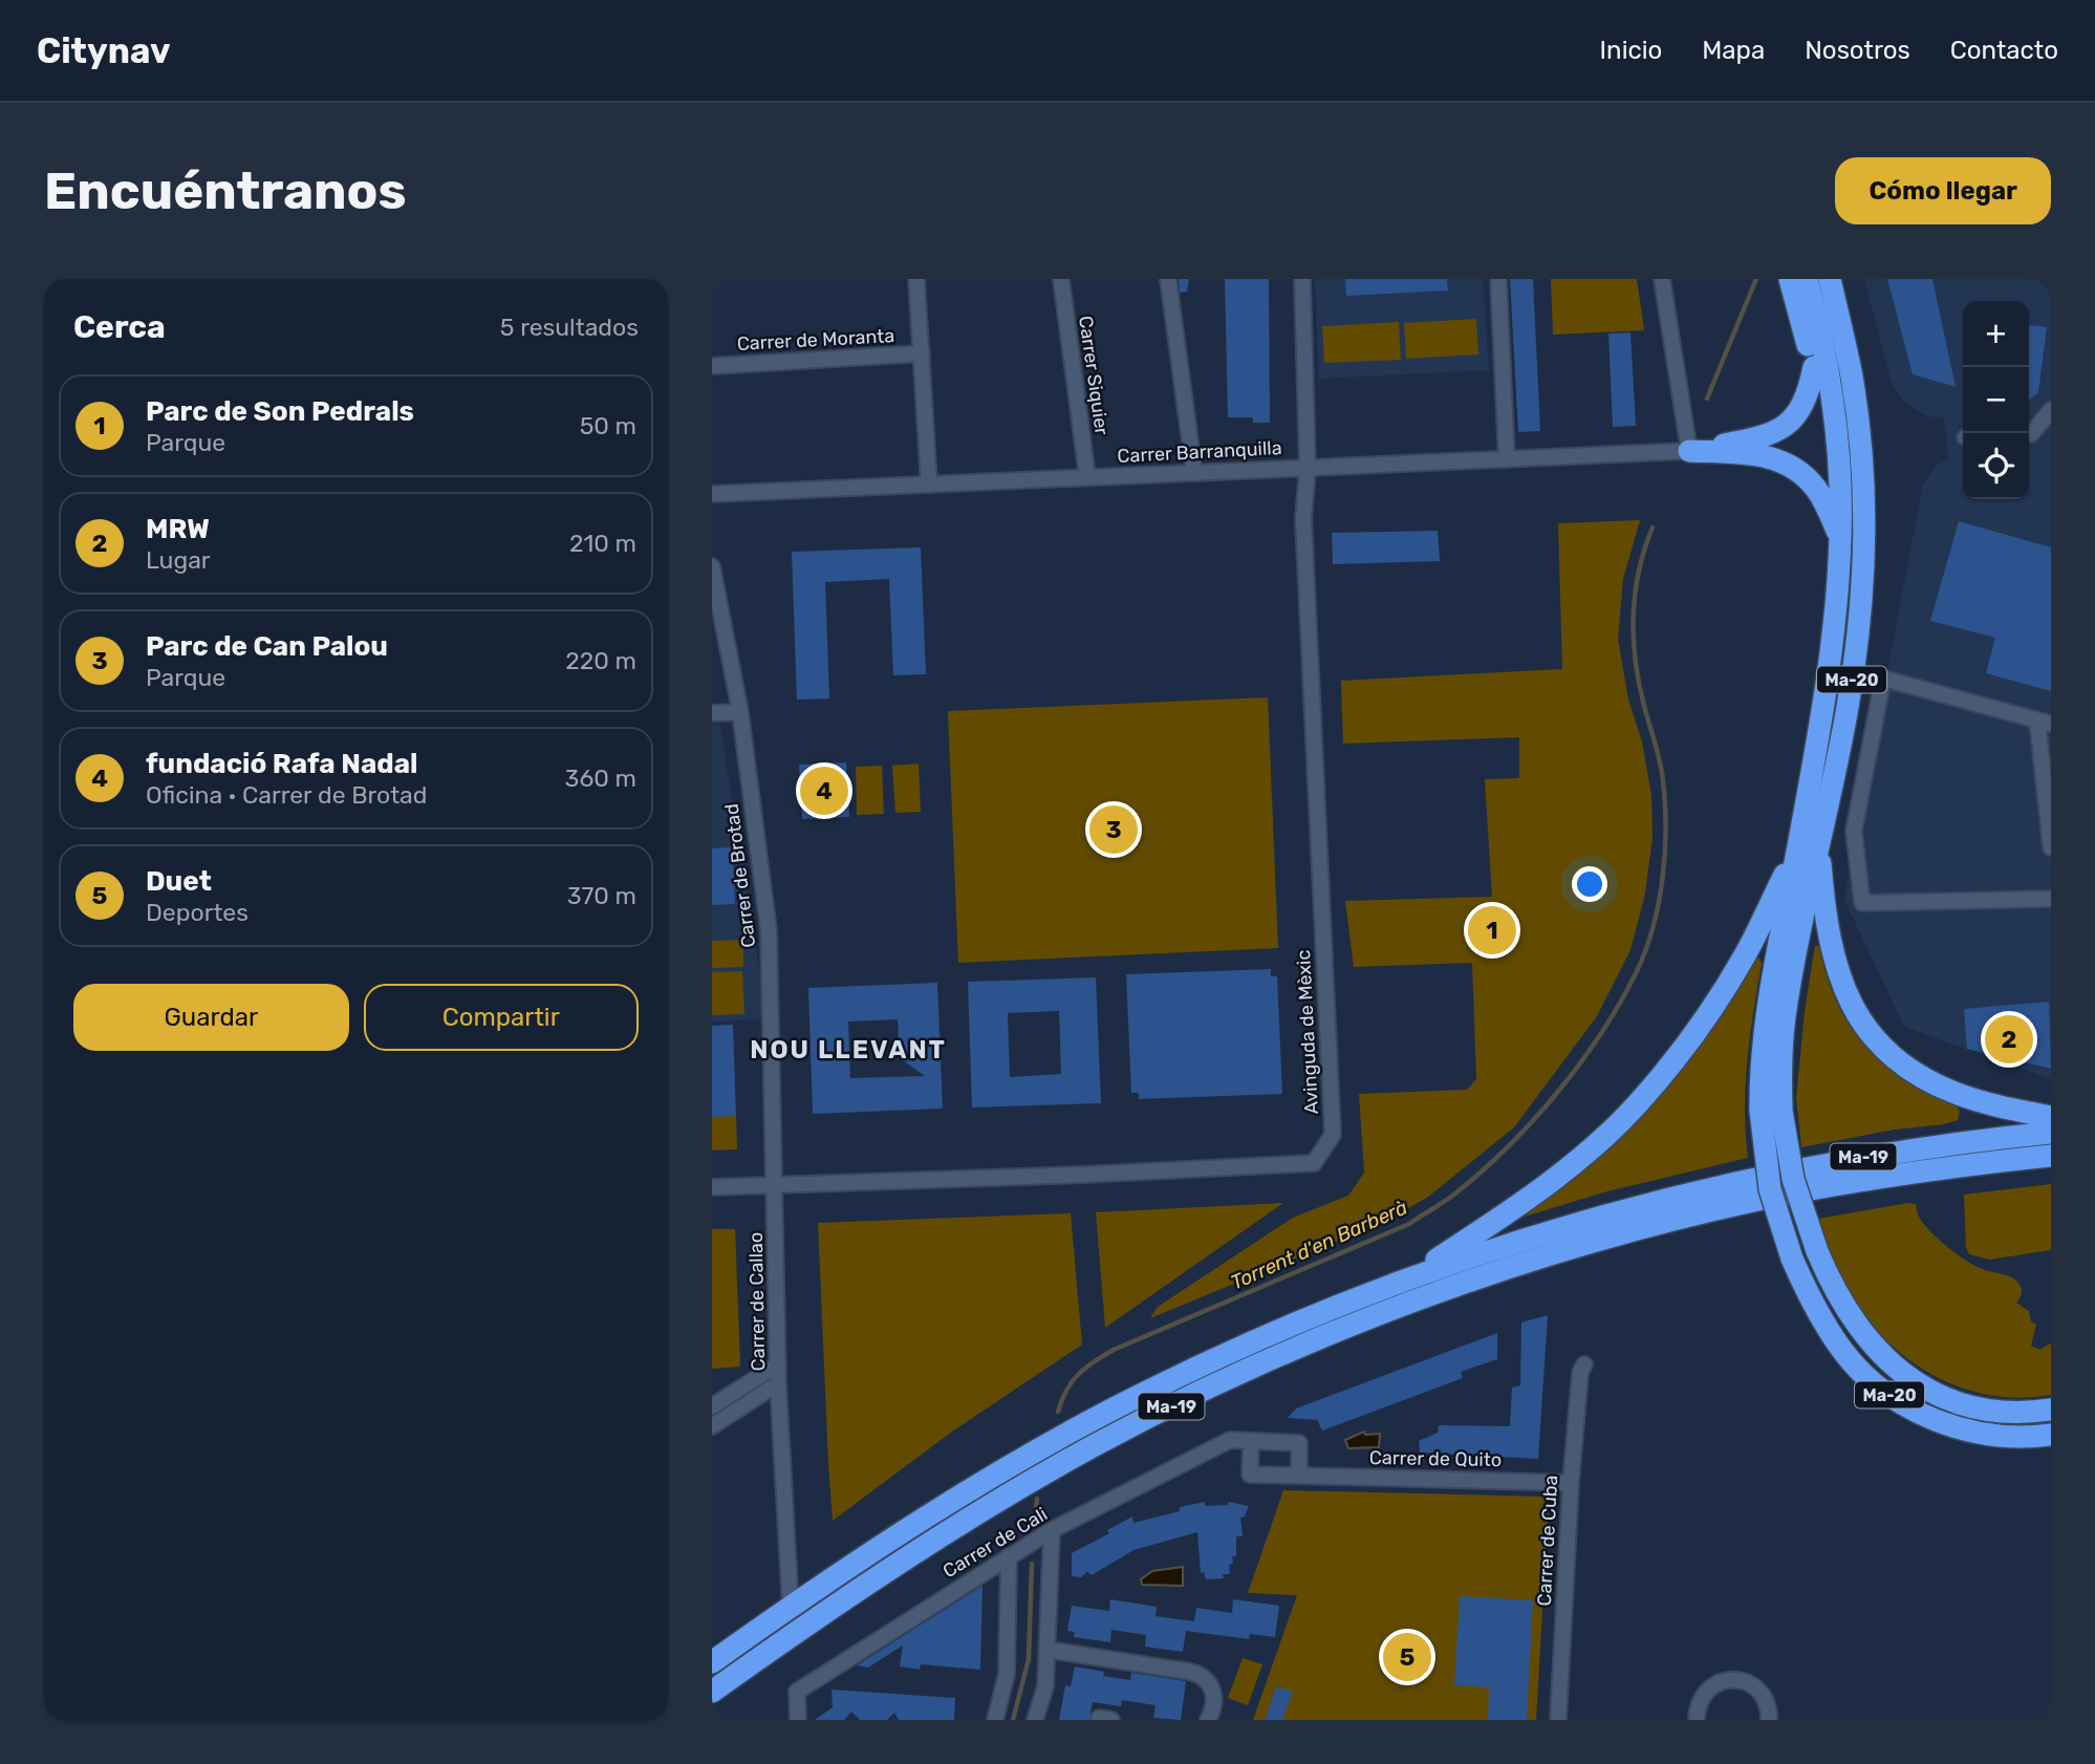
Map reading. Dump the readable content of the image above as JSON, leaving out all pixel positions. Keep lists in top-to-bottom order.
{
  "streets": {
    "highway": ["Ma-20", "Ma-19"],
    "street": [
      "Carrer de Moranta",
      "Carrer Siquier",
      "Carrer Barranquilla",
      "Carrer de Brotad",
      "Avinguda de Mèxic",
      "Carrer de Callao",
      "Carrer de Quito",
      "Carrer de Cuba",
      "Carrer de Cali"
    ]
  },
  "crossings": [
    ["Carrer Siquier", "Carrer Barranquilla"],
    ["Carrer Barranquilla", "Avinguda de Mèxic"],
    ["Carrer de Brotad", "Avinguda de Mèxic"],
    ["Carrer de Brotad", "Carrer de Callao"],
    ["Avinguda de Mèxic", "Carrer de Callao"],
    ["Carrer de Quito", "Carrer de Cuba"],
    ["Carrer de Quito", "Carrer de Cali"]
  ],
  "districts": ["NOU LLEVANT"],
  "water": ["Torrent d'en Barberà"],
  "page": {
    "header": "Citynav",
    "nav": [
      "Inicio",
      "Mapa",
      "Nosotros",
      "Contacto"
    ],
    "buttons": [
      "Cómo llegar",
      ["Guardar", "Compartir"]
    ],
    "title": "Encuéntranos",
    "heading": ["Cerca", "5 resultados"],
    "map_buttons": ["+", "−"],
    "list": [
      {
        "mark": "1",
        "name": "Parc de Son Pedrals",
        "note": "Parque",
        "value": "50 m"
      },
      {
        "mark": "2",
        "name": "MRW",
        "note": "Lugar",
        "value": "210 m"
      },
      {
        "mark": "3",
        "name": "Parc de Can Palou",
        "note": "Parque",
        "value": "220 m"
      },
      {
        "mark": "4",
        "name": "fundació Rafa Nadal",
        "note": "Oficina · Carrer de Brotad",
        "value": "360 m"
      },
      {
        "mark": "5",
        "name": "Duet",
        "note": "Deportes",
        "value": "370 m"
      }
    ],
    "pins": [
      "4",
      "3",
      "1",
      "2",
      "5"
    ]
  }
}
